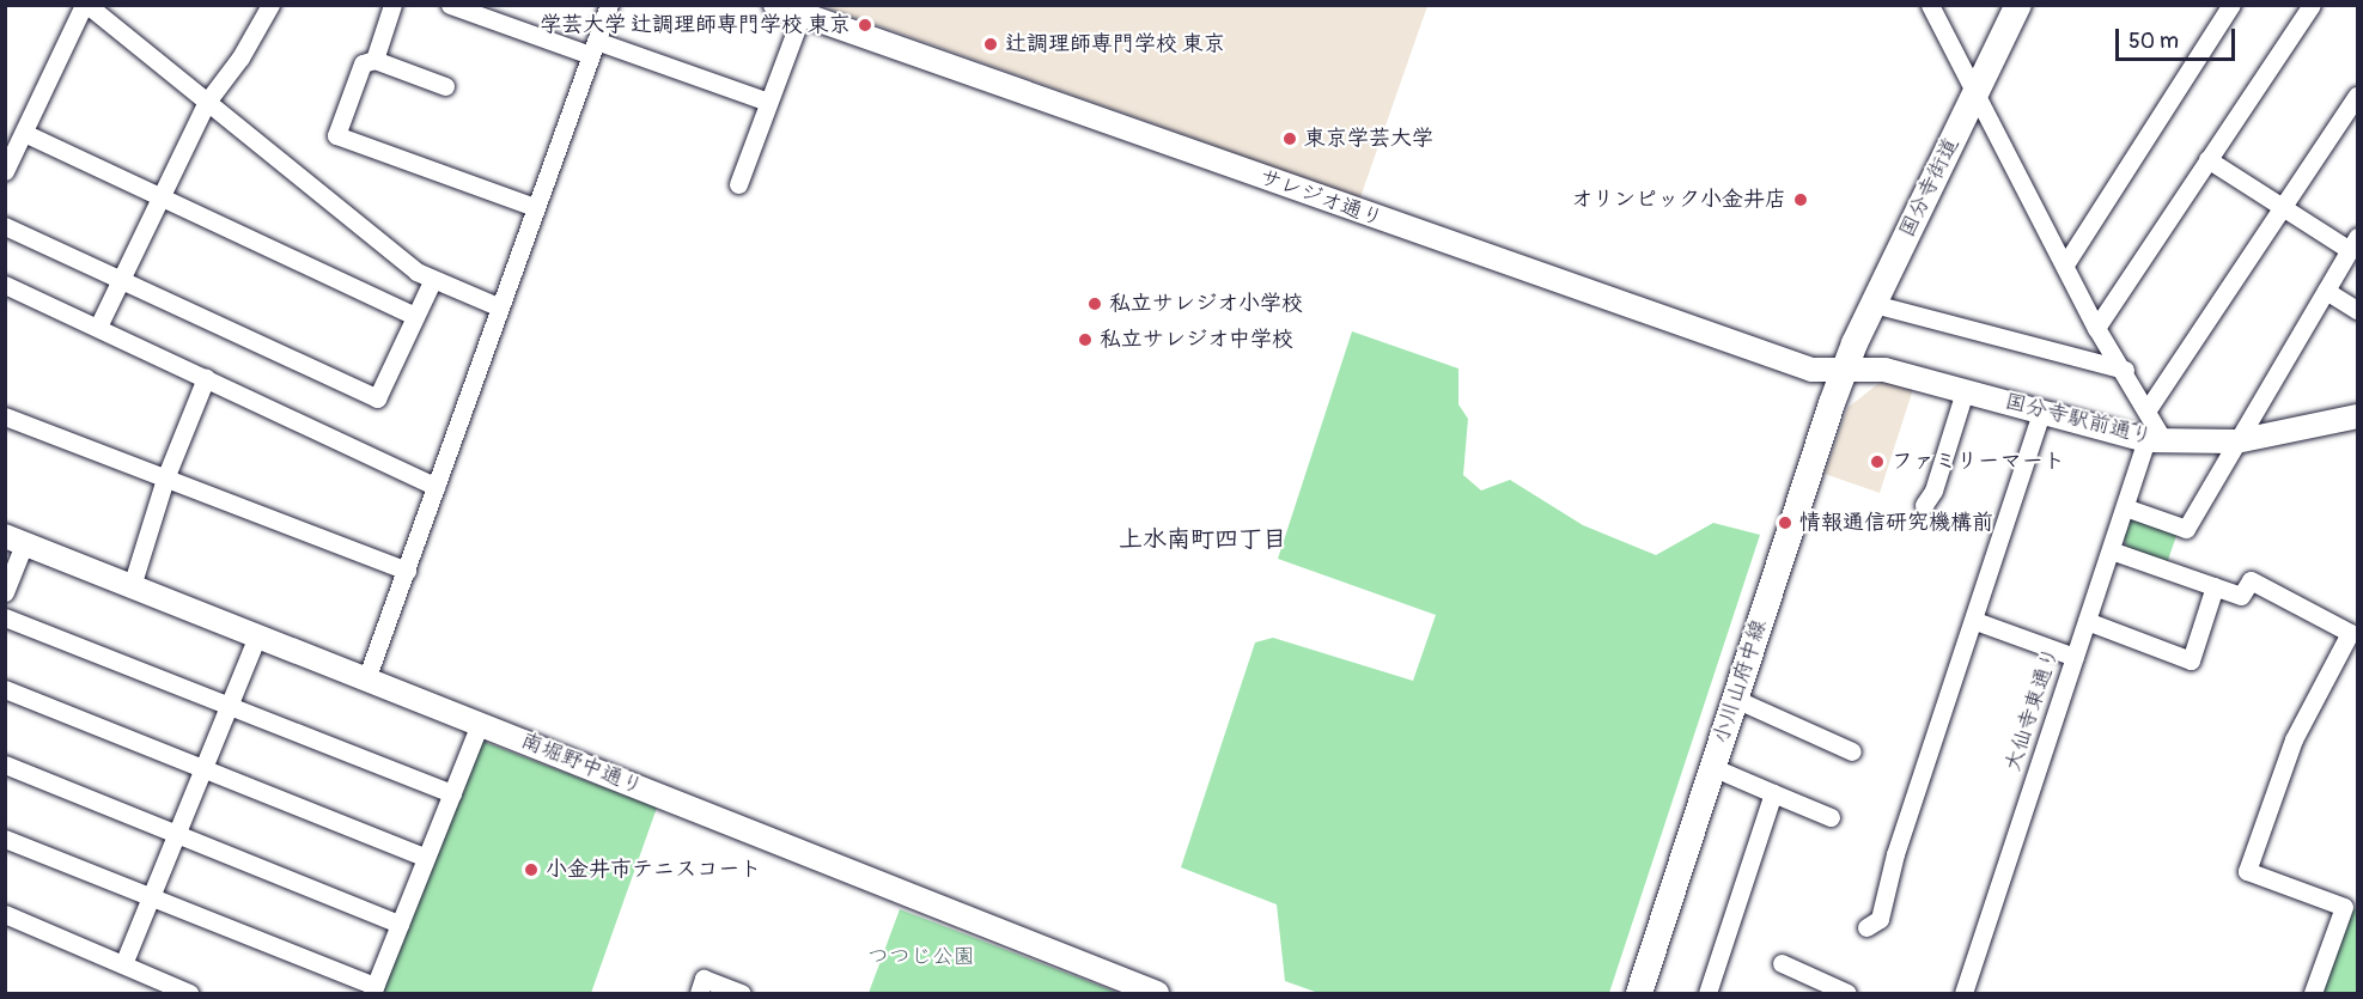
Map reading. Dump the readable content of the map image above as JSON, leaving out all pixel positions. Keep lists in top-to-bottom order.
{
  "streets": {
    "main road": ["国分寺街道", "小川山府中線"],
    "street": [
      "サレジオ通り",
      "国分寺駅前通り",
      "大仙寺東通り",
      "南堀野中通り"
    ]
  },
  "crossings": [
    ["国分寺街道", "サレジオ通り"],
    ["国分寺街道", "国分寺駅前通り"],
    ["国分寺街道", "小川山府中線"],
    ["サレジオ通り", "国分寺駅前通り"],
    ["サレジオ通り", "小川山府中線"],
    ["国分寺駅前通り", "小川山府中線"],
    ["国分寺駅前通り", "大仙寺東通り"]
  ],
  "districts": ["上水南町四丁目"],
  "parks": ["つつじ公園"],
  "places": [
    "学芸大学 辻調理師専門学校 東京",
    "辻調理師専門学校 東京",
    "東京学芸大学",
    "オリンピック小金井店",
    "私立サレジオ小学校",
    "私立サレジオ中学校",
    "ファミリーマート",
    "情報通信研究機構前",
    "小金井市テニスコート"
  ],
  "scale_bar": "50 m"
}
